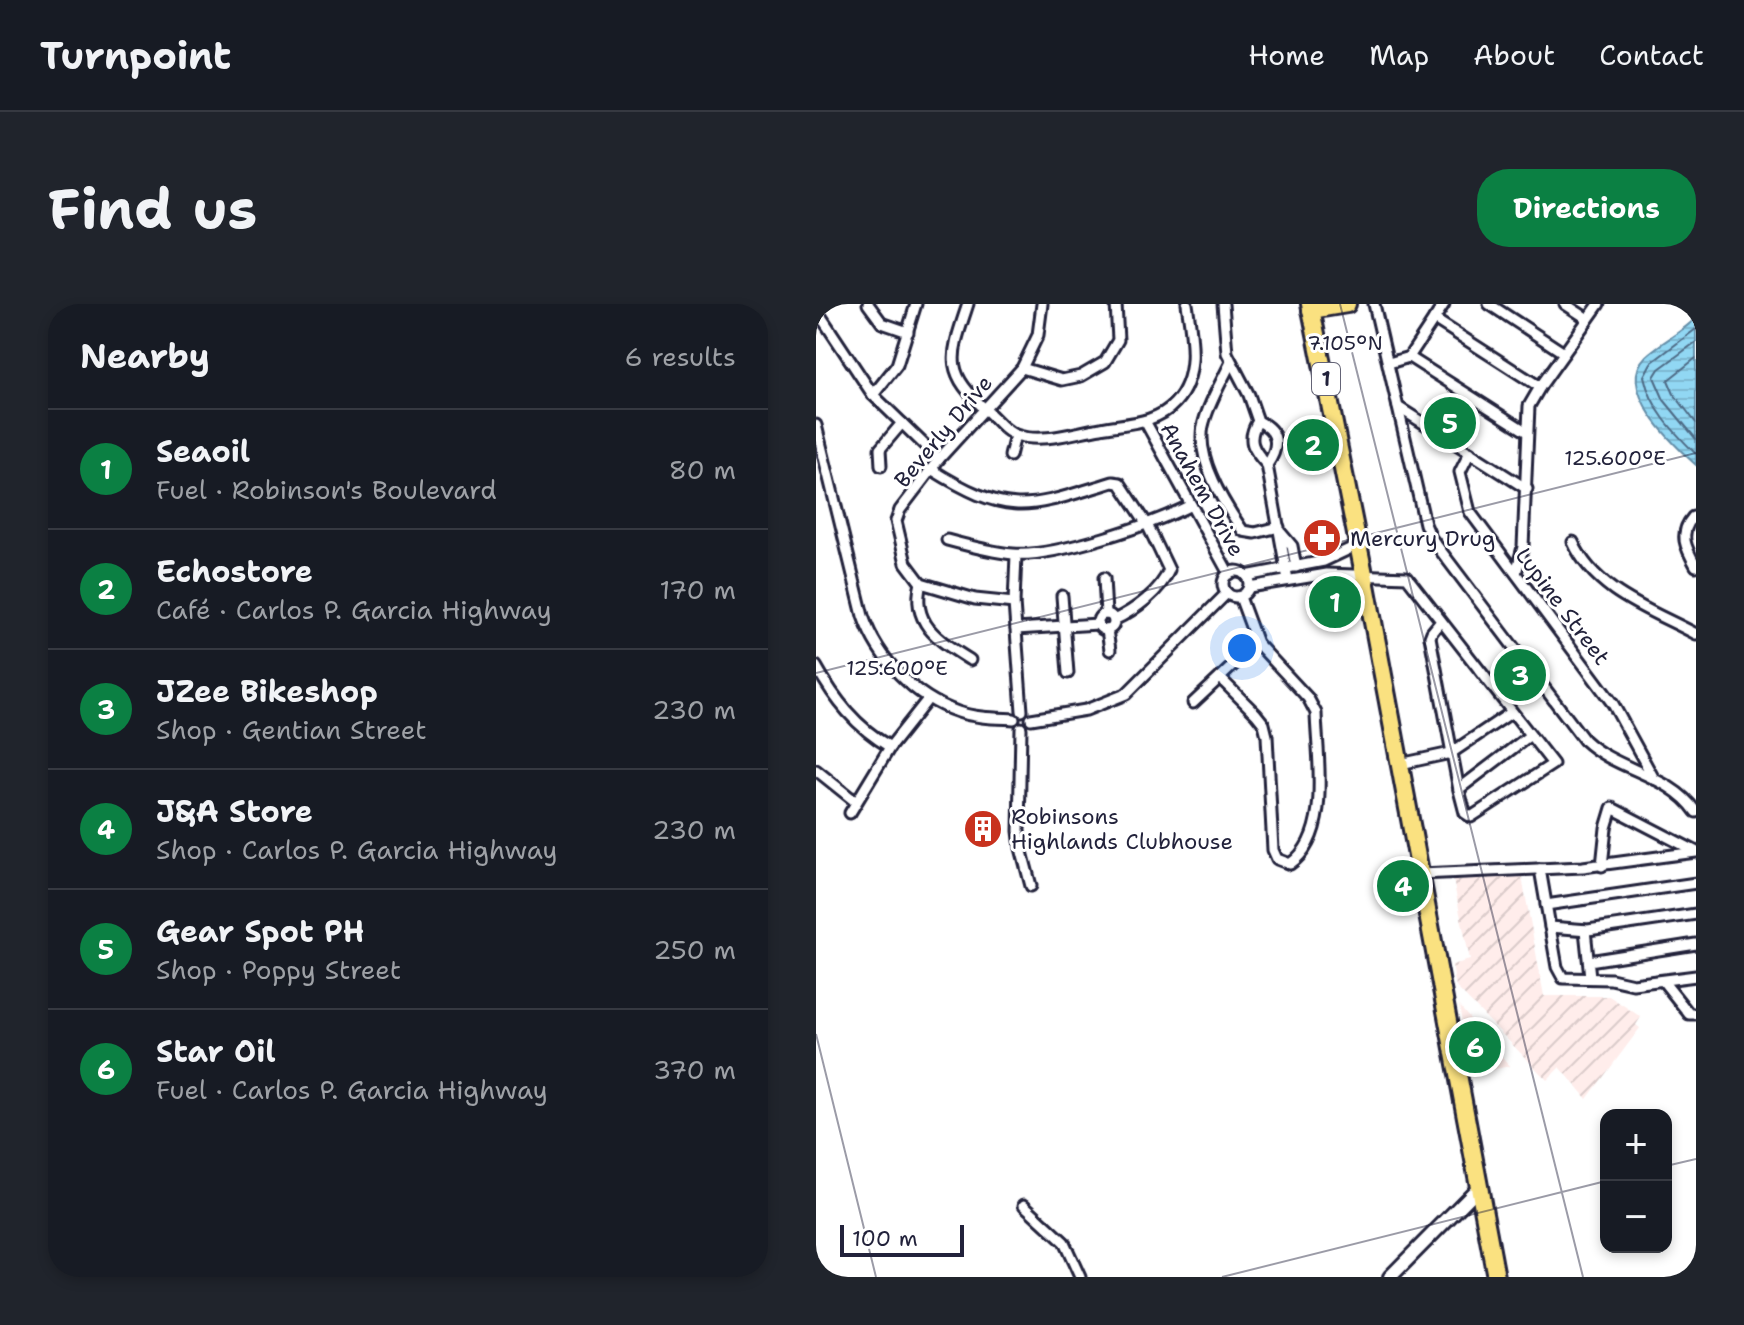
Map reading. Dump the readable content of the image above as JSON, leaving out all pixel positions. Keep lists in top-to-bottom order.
{
  "streets": {
    "main road": ["1"],
    "street": ["Beverly Drive", "Anahem Drive", "Lupine Street"]
  },
  "places": {
    "pharmacy": ["Mercury Drug"],
    "building": ["Robinsons Highlands Clubhouse"]
  },
  "scale_bar": "100 m",
  "page": {
    "header": "Turnpoint",
    "nav": [
      "Home",
      "Map",
      "About",
      "Contact"
    ],
    "buttons": "Directions",
    "title": "Find us",
    "heading": ["Nearby", "6 results"],
    "pins": [
      "5",
      "2",
      "1",
      "3",
      "4",
      "6"
    ],
    "list": [
      {
        "mark": "1",
        "name": "Seaoil",
        "note": "Fuel · Robinson's Boulevard",
        "value": "80 m"
      },
      {
        "mark": "2",
        "name": "Echostore",
        "note": "Café · Carlos P. Garcia Highway",
        "value": "170 m"
      },
      {
        "mark": "3",
        "name": "JZee Bikeshop",
        "note": "Shop · Gentian Street",
        "value": "230 m"
      },
      {
        "mark": "4",
        "name": "J&A Store",
        "note": "Shop · Carlos P. Garcia Highway",
        "value": "230 m"
      },
      {
        "mark": "5",
        "name": "Gear Spot PH",
        "note": "Shop · Poppy Street",
        "value": "250 m"
      },
      {
        "mark": "6",
        "name": "Star Oil",
        "note": "Fuel · Carlos P. Garcia Highway",
        "value": "370 m"
      }
    ],
    "map_buttons": ["+", "−"],
    "scale": "100 m"
  },
  "coordinates": ["7.105°N", "125.600°E"]
}
